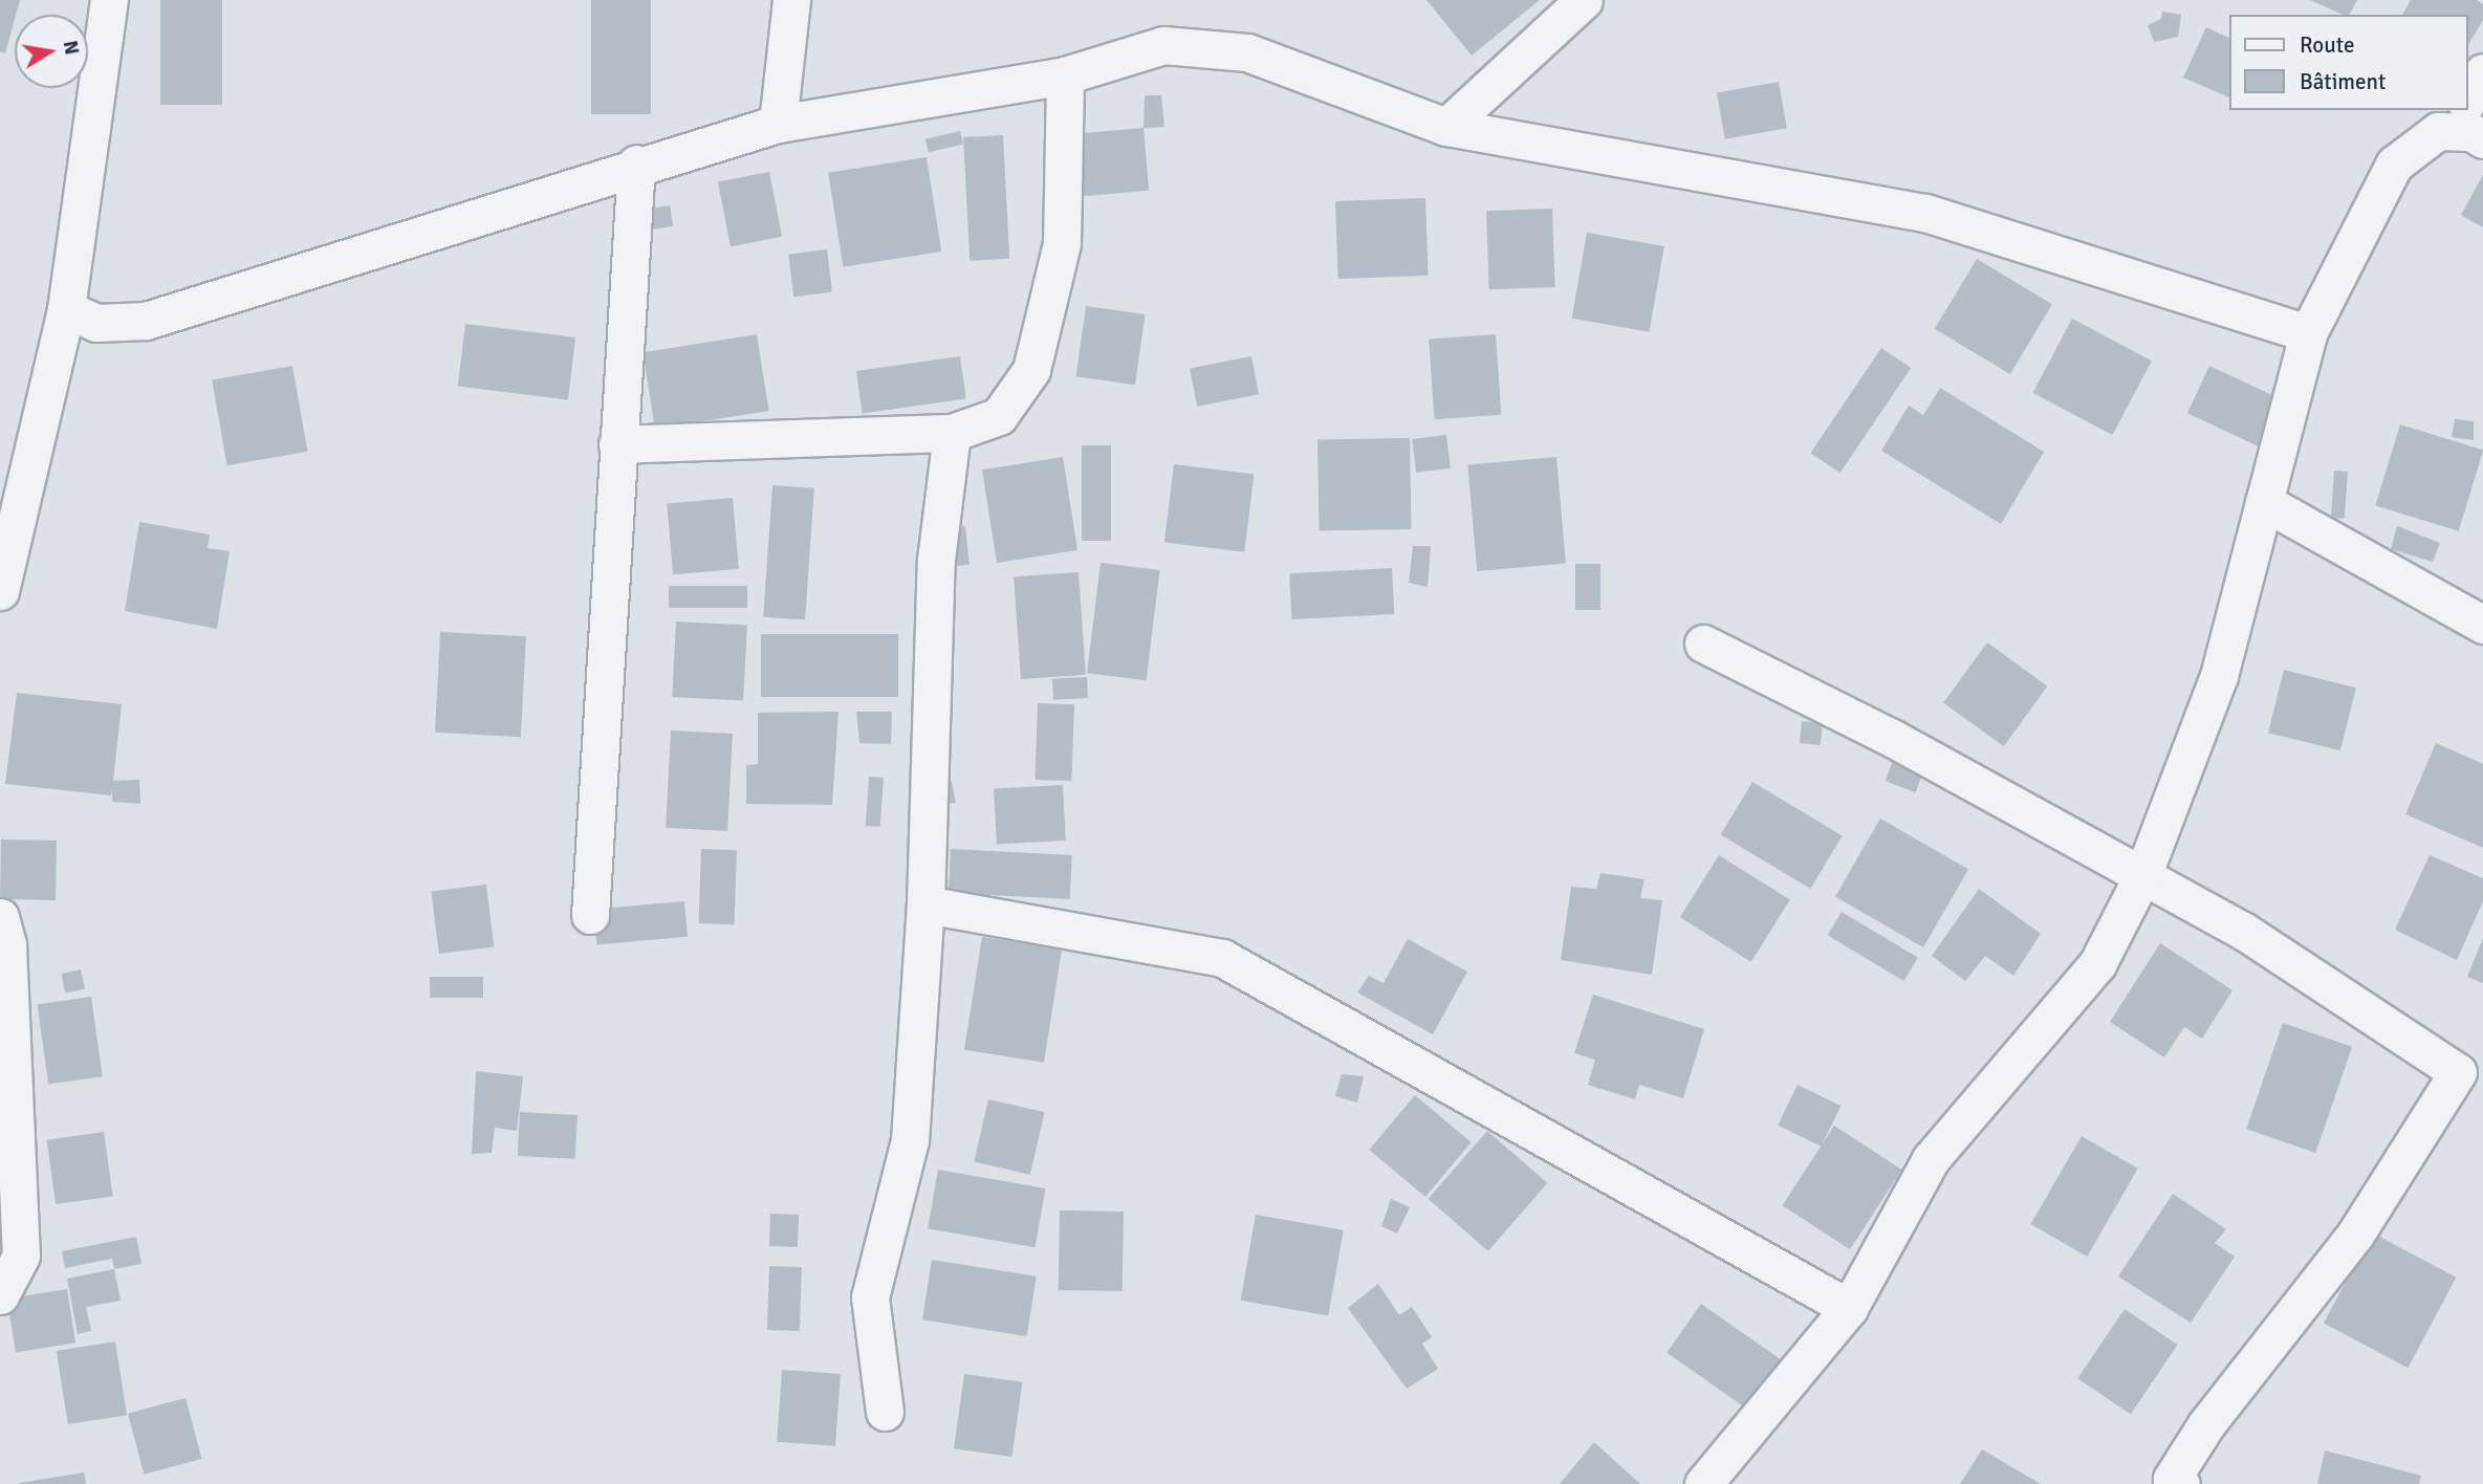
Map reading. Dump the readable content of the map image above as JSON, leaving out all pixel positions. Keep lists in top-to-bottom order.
{
  "legend": ["Route", "Bâtiment"],
  "north": "right"
}
